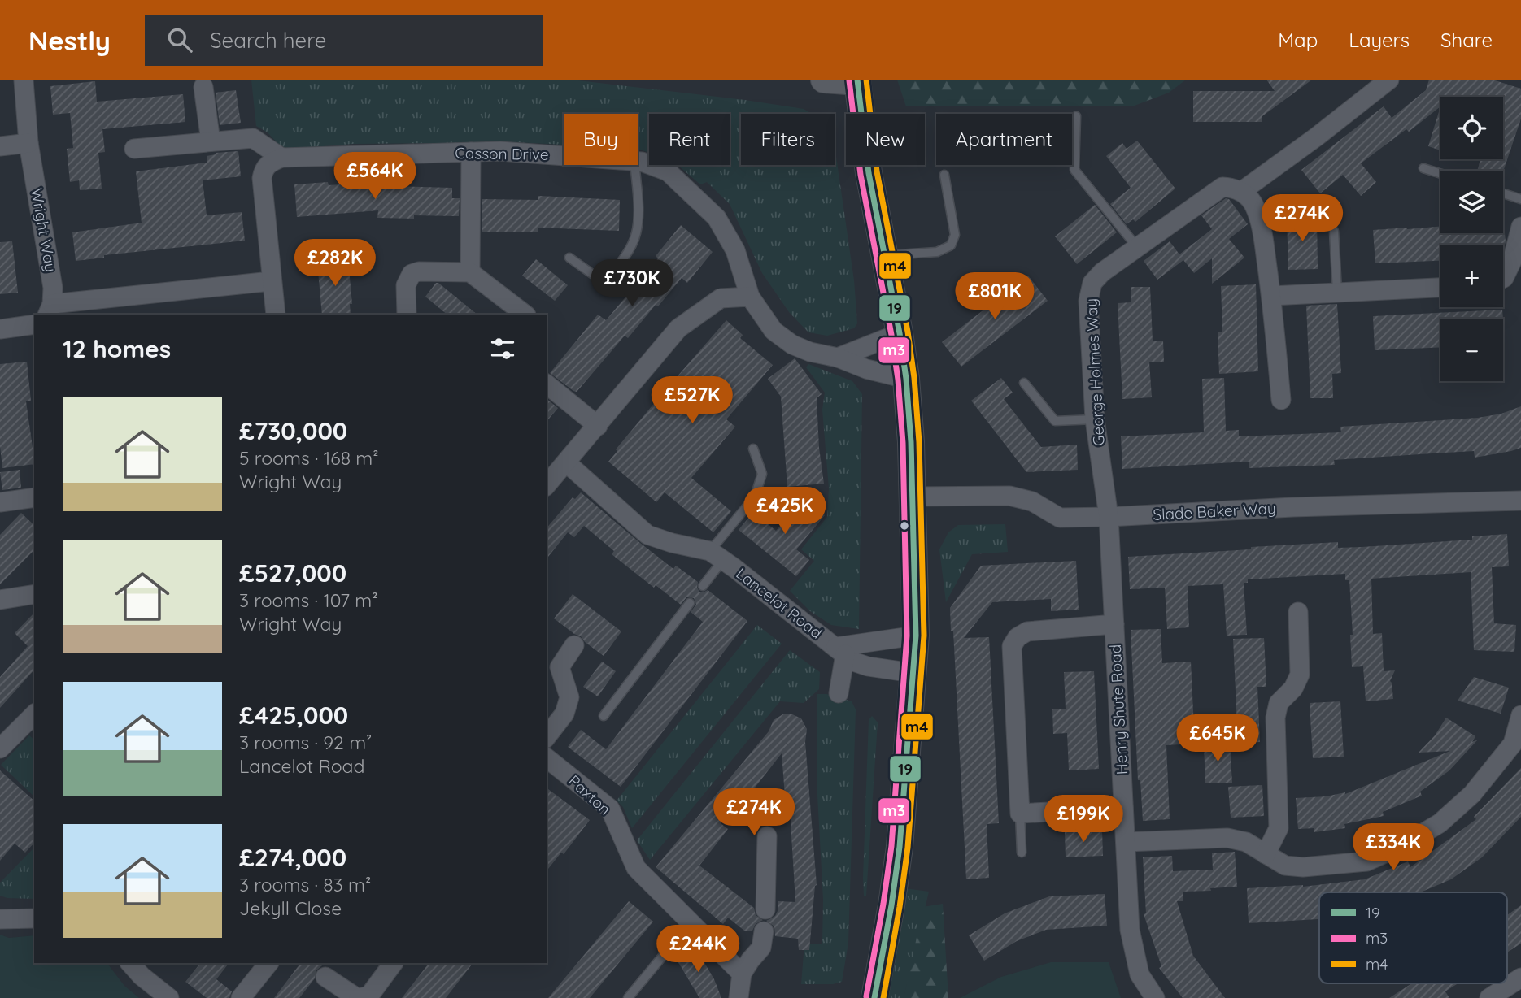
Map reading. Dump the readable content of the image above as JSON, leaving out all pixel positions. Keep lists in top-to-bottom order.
{
  "streets": {
    "street": [
      "Casson Drive",
      "Wright Way",
      "George Holmes Way",
      "Slade Baker Way",
      "Lancelot Road",
      "Henry Shute Road",
      "Paxton"
    ]
  },
  "crossings": [
    ["George Holmes Way", "Slade Baker Way"],
    ["George Holmes Way", "Henry Shute Road"],
    ["Slade Baker Way", "Henry Shute Road"]
  ],
  "lines": ["transit line 19", "transit line m4", "transit line m3"],
  "legend": ["19", "m3", "m4"],
  "page": {
    "header": "Nestly",
    "search": "Search here",
    "nav": ["Map", "Layers", "Share"],
    "map_buttons": ["+", "−"],
    "chip": [
      "Buy",
      "Rent",
      "Filters",
      "New",
      "Apartment"
    ],
    "price": [
      "£564K",
      "£274K",
      "£282K",
      "£730K",
      "£801K",
      "£527K",
      "£425K",
      "£645K",
      "£274K",
      "£199K",
      "£334K",
      "£244K"
    ],
    "heading": "12 homes",
    "list": [
      {
        "name": "£730,000",
        "note": "5 rooms · 168 m² · Wright Way"
      },
      {
        "name": "£527,000",
        "note": "3 rooms · 107 m² · Wright Way"
      },
      {
        "name": "£425,000",
        "note": "3 rooms · 92 m² · Lancelot Road"
      },
      {
        "name": "£274,000",
        "note": "3 rooms · 83 m² · Jekyll Close"
      }
    ]
  }
}
